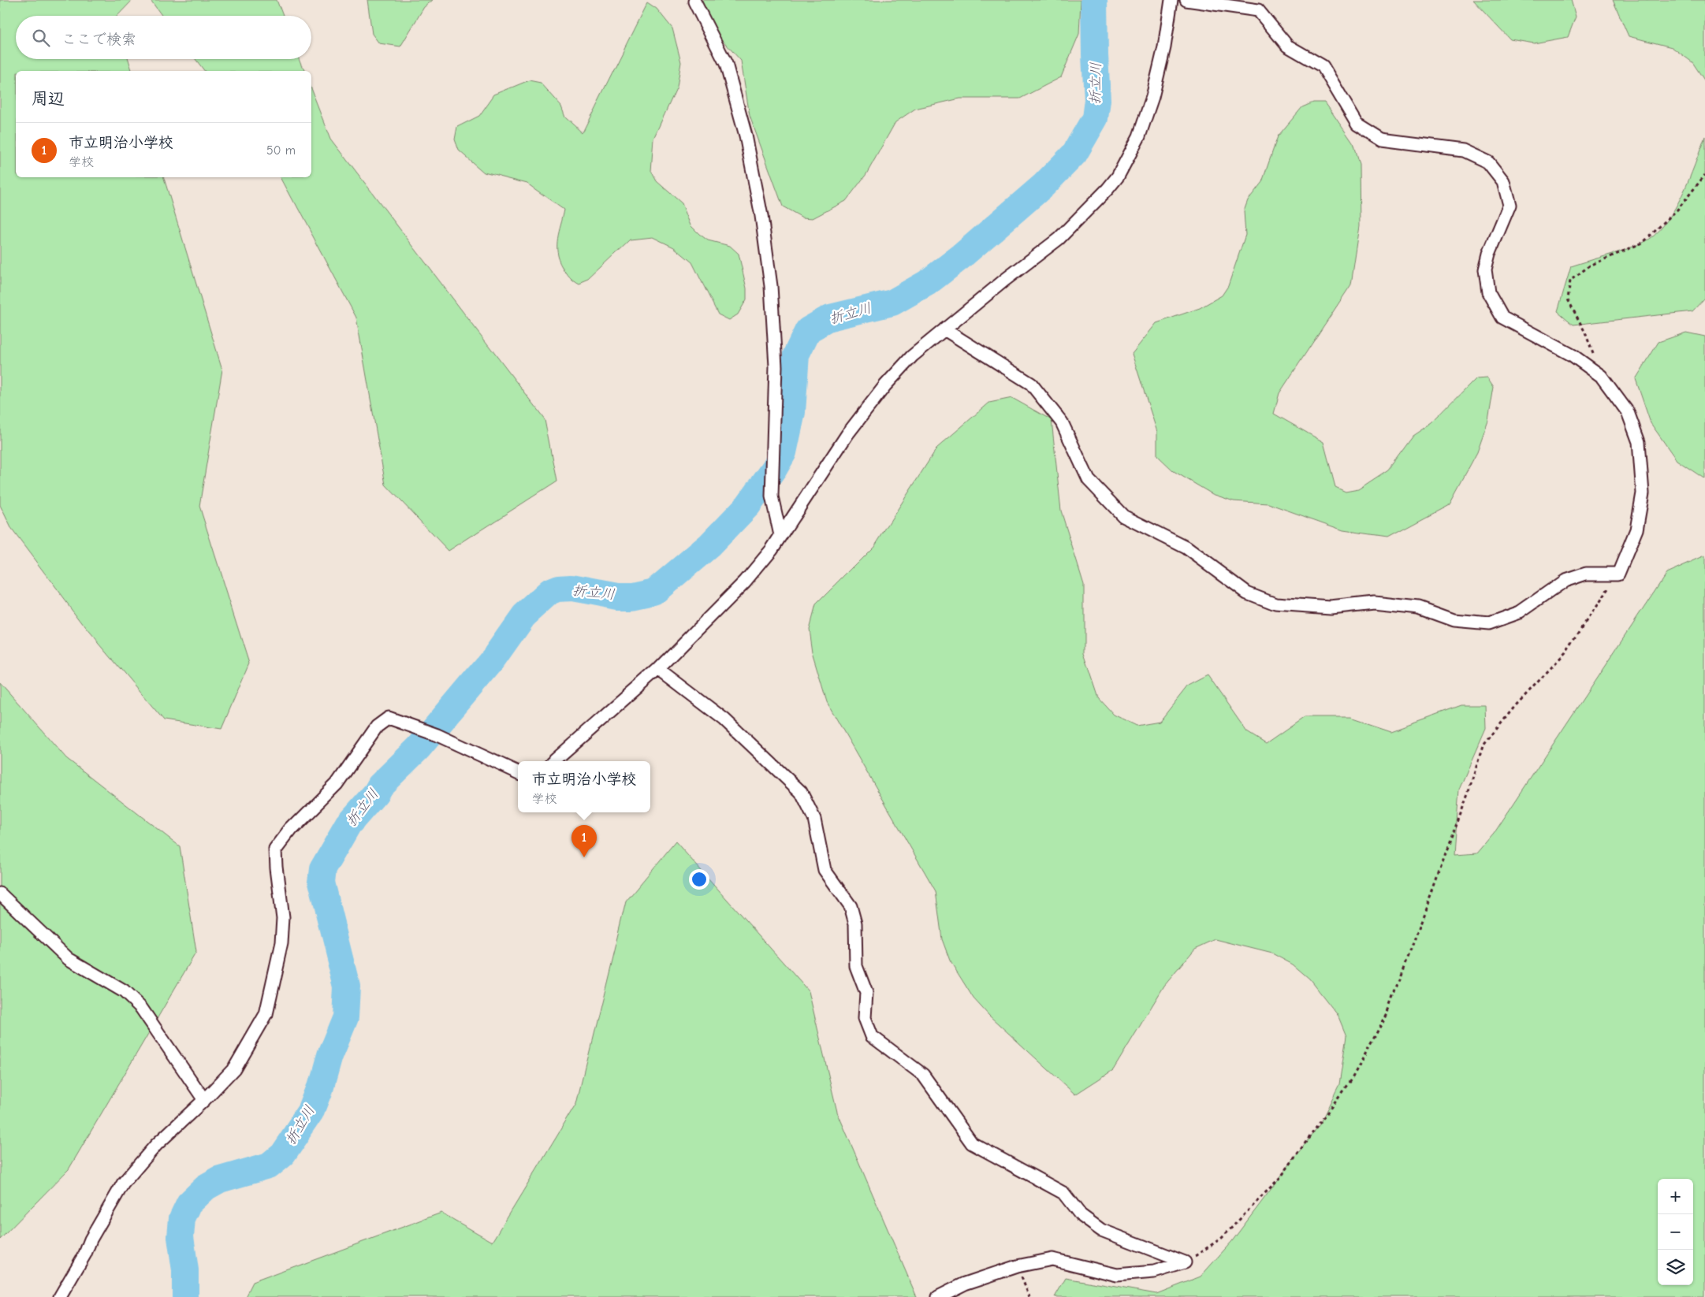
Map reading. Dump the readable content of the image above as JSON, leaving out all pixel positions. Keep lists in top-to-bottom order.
{
  "water": ["折立川"],
  "page": {
    "search": "ここで検索",
    "heading": "周辺",
    "list": [
      {
        "mark": "1",
        "name": "市立明治小学校",
        "note": "学校",
        "value": "50 m"
      }
    ],
    "popup": ["市立明治小学校", "学校"],
    "pins": "1",
    "map_buttons": ["+", "−"]
  }
}
